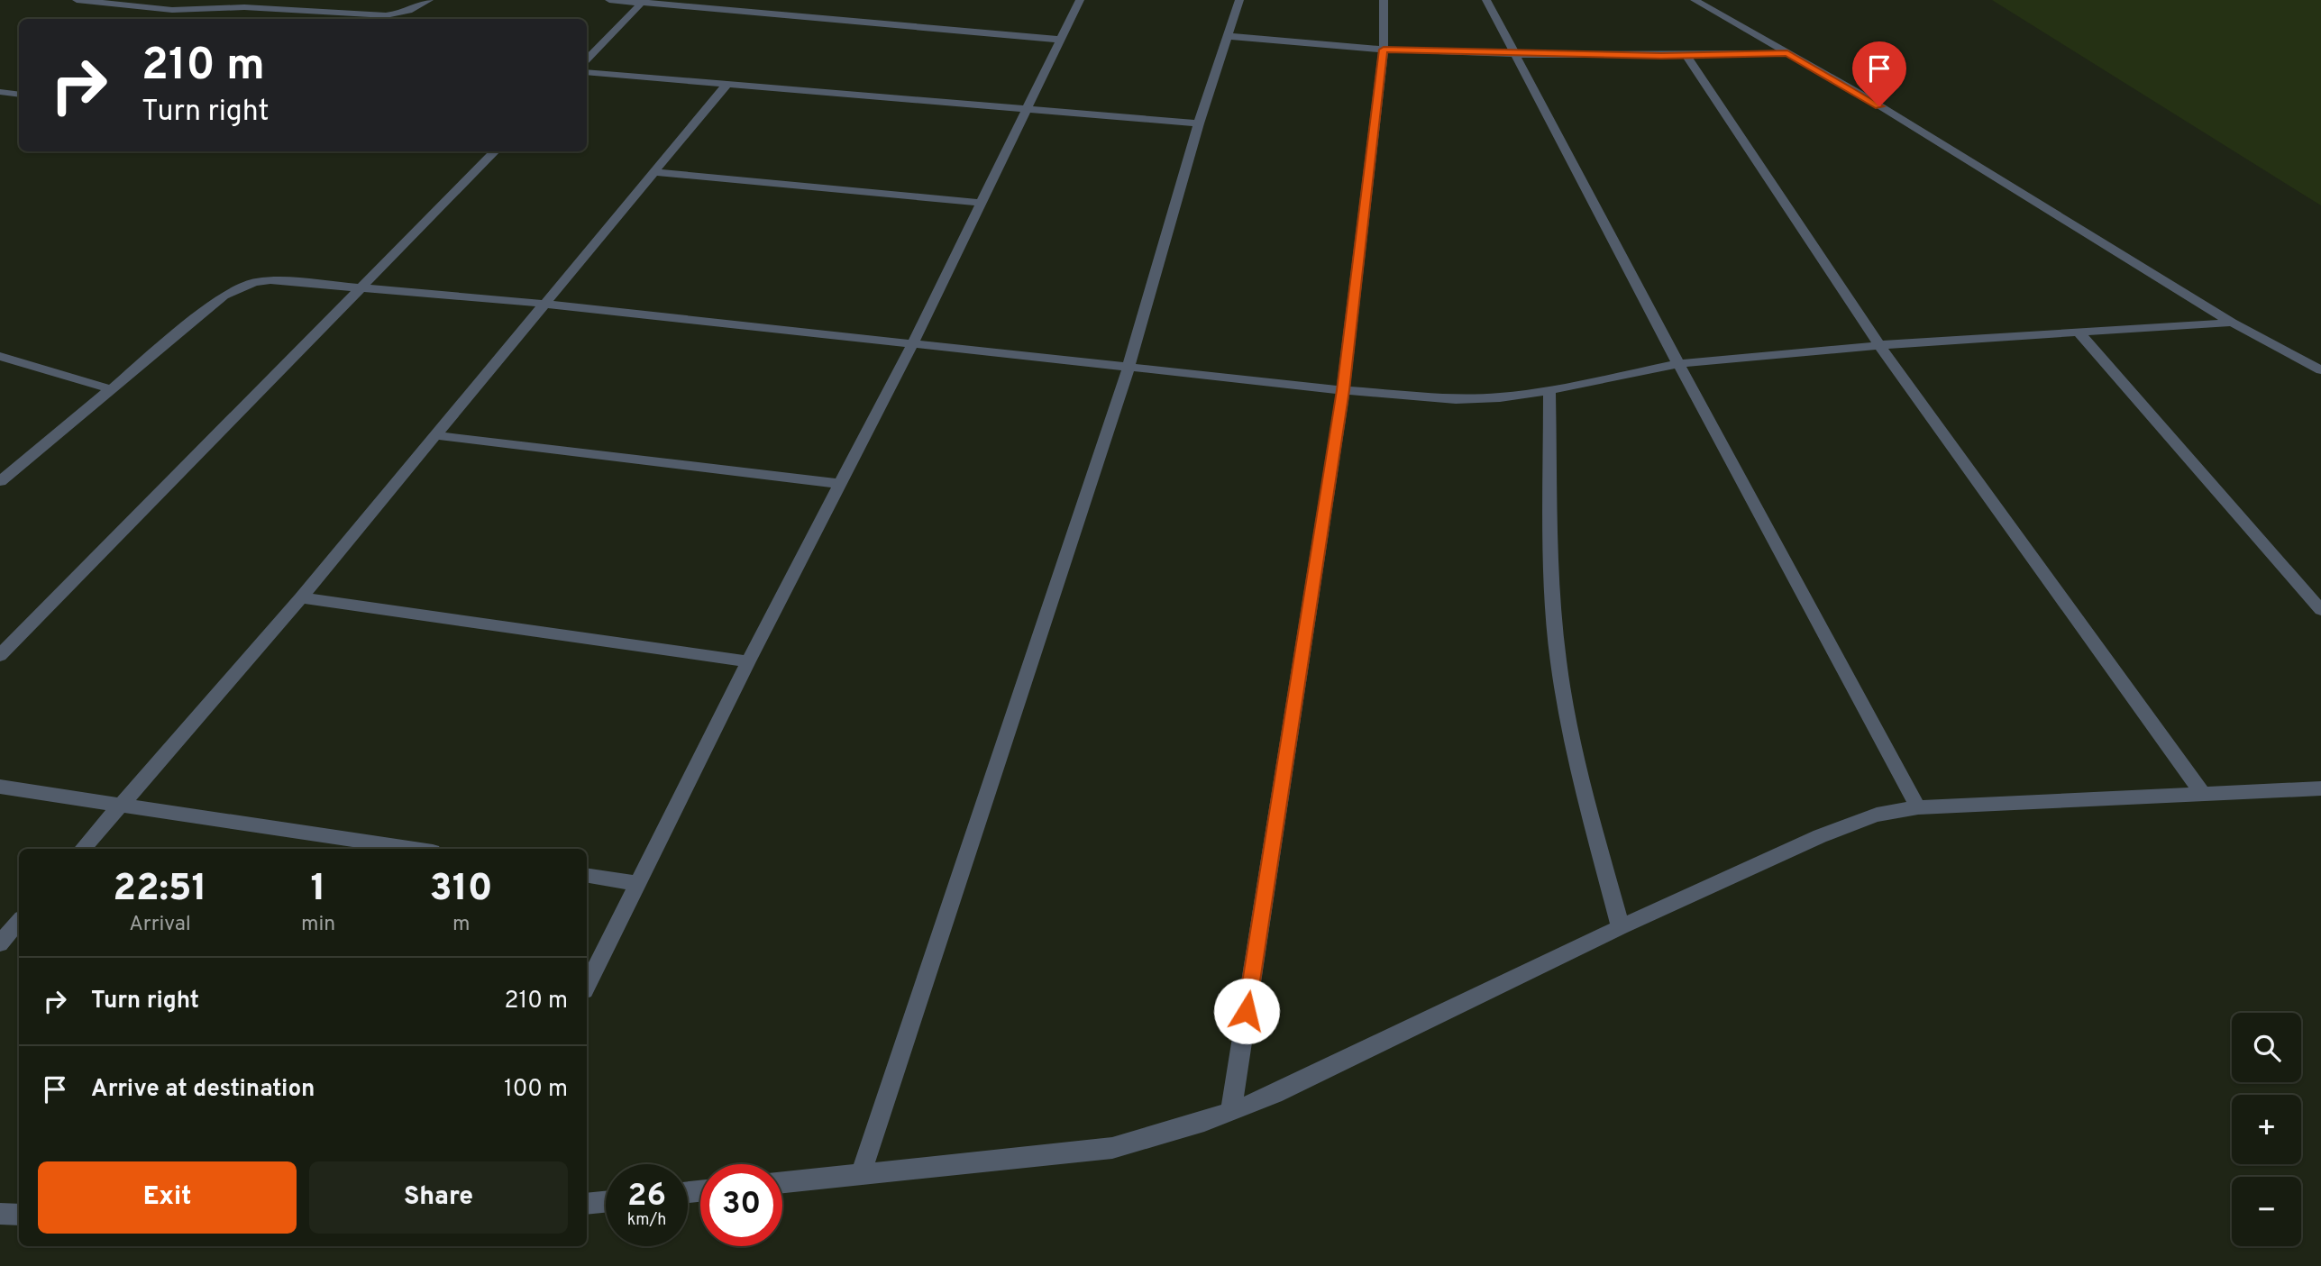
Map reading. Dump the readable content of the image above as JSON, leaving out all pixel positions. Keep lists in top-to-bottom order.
{
  "page": {
    "turn": ["210 m", "Turn right"],
    "eta": [
      "22:51",
      "Arrival",
      "1",
      "min",
      "310",
      "m"
    ],
    "list": [
      {
        "name": "Turn right",
        "value": "210 m"
      },
      {
        "name": "Arrive at destination",
        "value": "100 m"
      }
    ],
    "map_buttons": ["+", "−"],
    "buttons": ["Exit", "Share"],
    "speed": "26 km/h",
    "limit": "30"
  }
}
